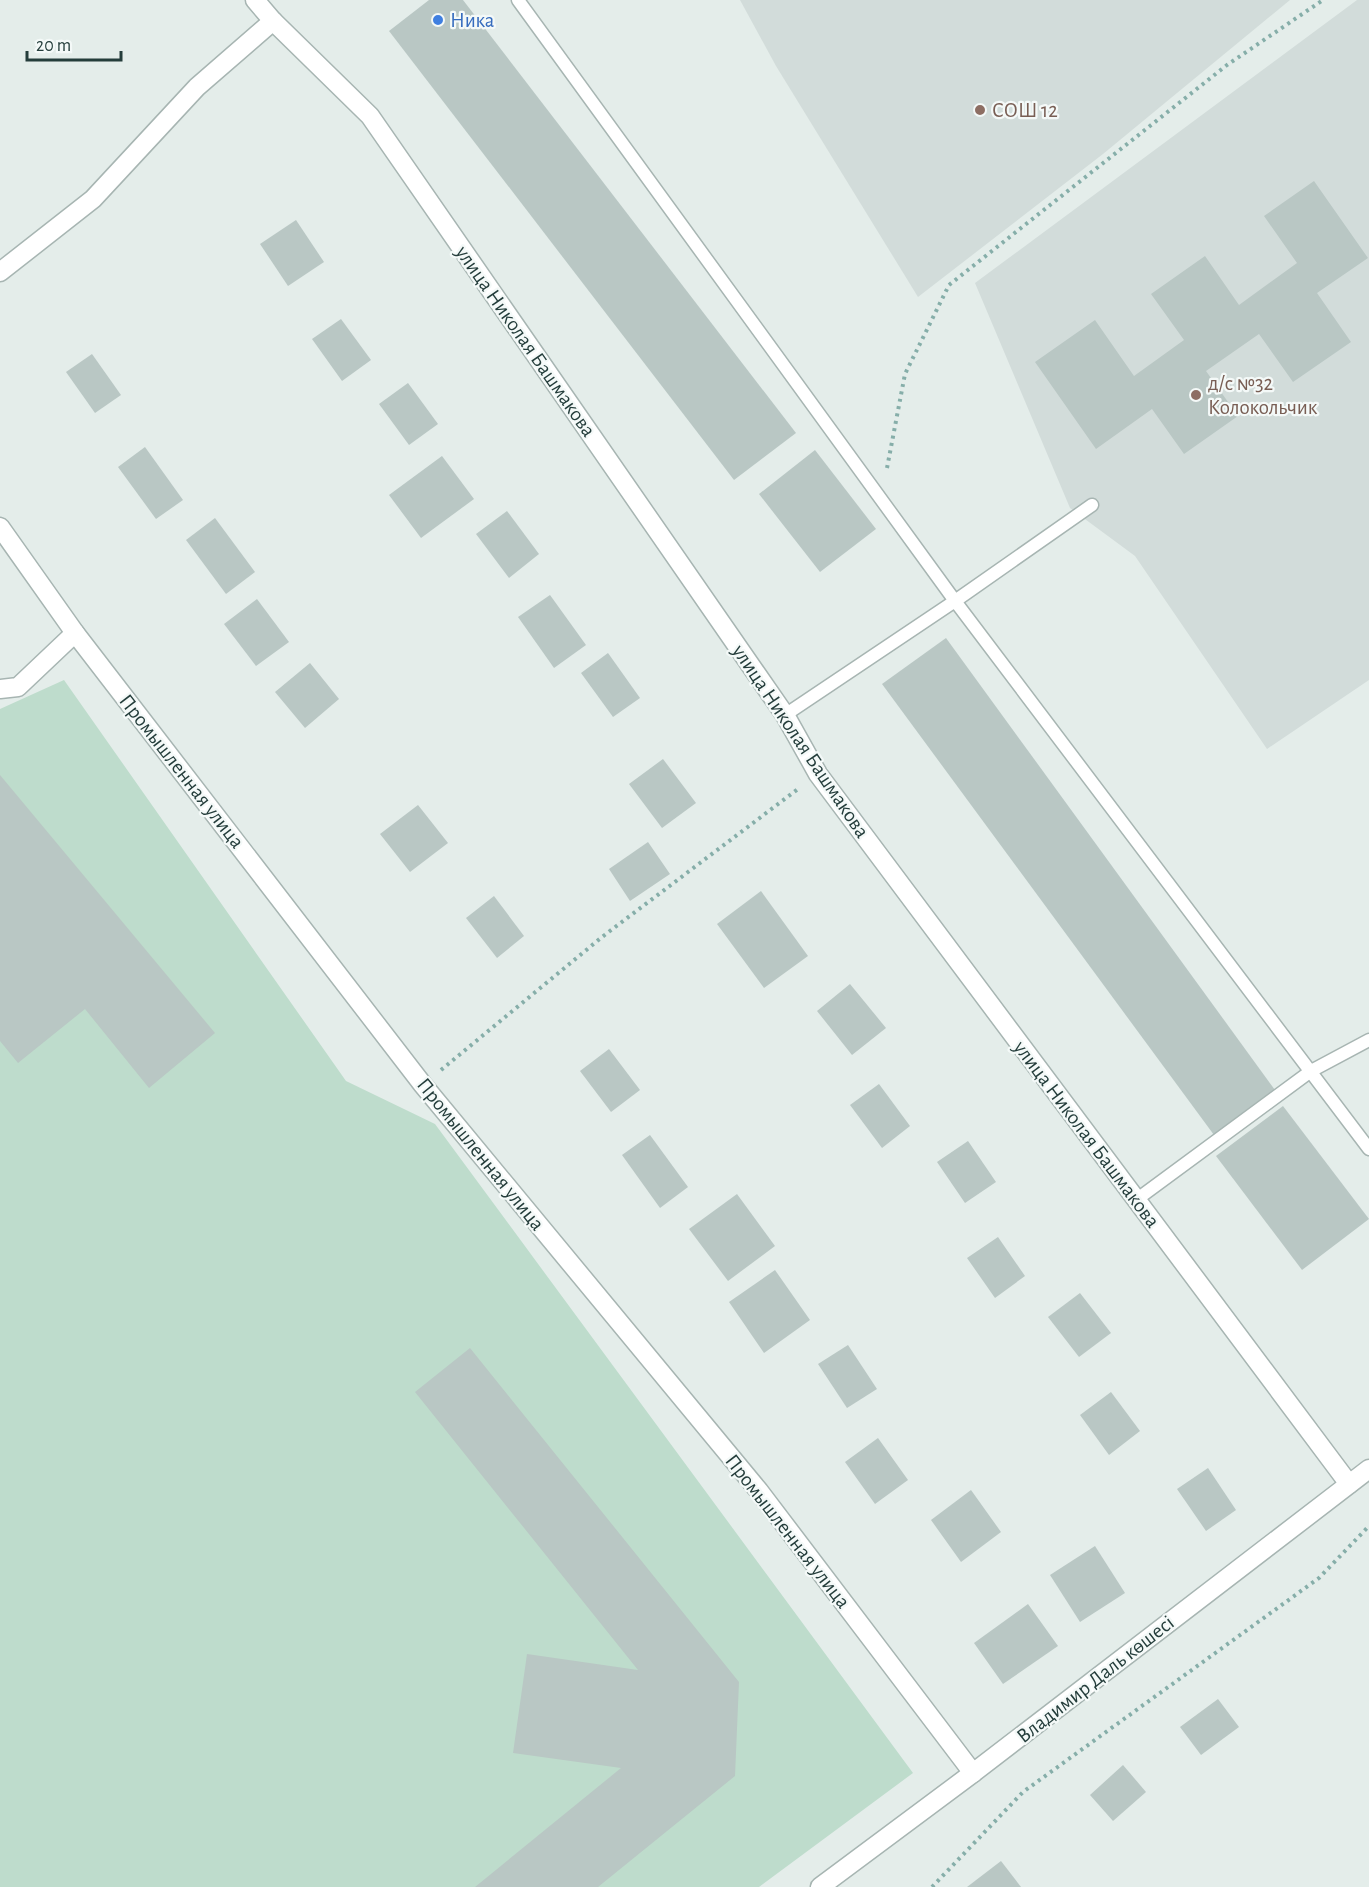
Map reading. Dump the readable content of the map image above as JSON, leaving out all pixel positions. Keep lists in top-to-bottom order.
{
  "streets": {
    "street": ["улица Николая Башмакова", "Промышленная улица", "Владимир Даль көшесі"]
  },
  "crossings": [
    ["улица Николая Башмакова", "Владимир Даль көшесі"],
    ["Промышленная улица", "Владимир Даль көшесі"]
  ],
  "places": ["Ника", "СОШ 12", "д/с №32 Колокольчик"],
  "scale_bar": "20 m"
}
